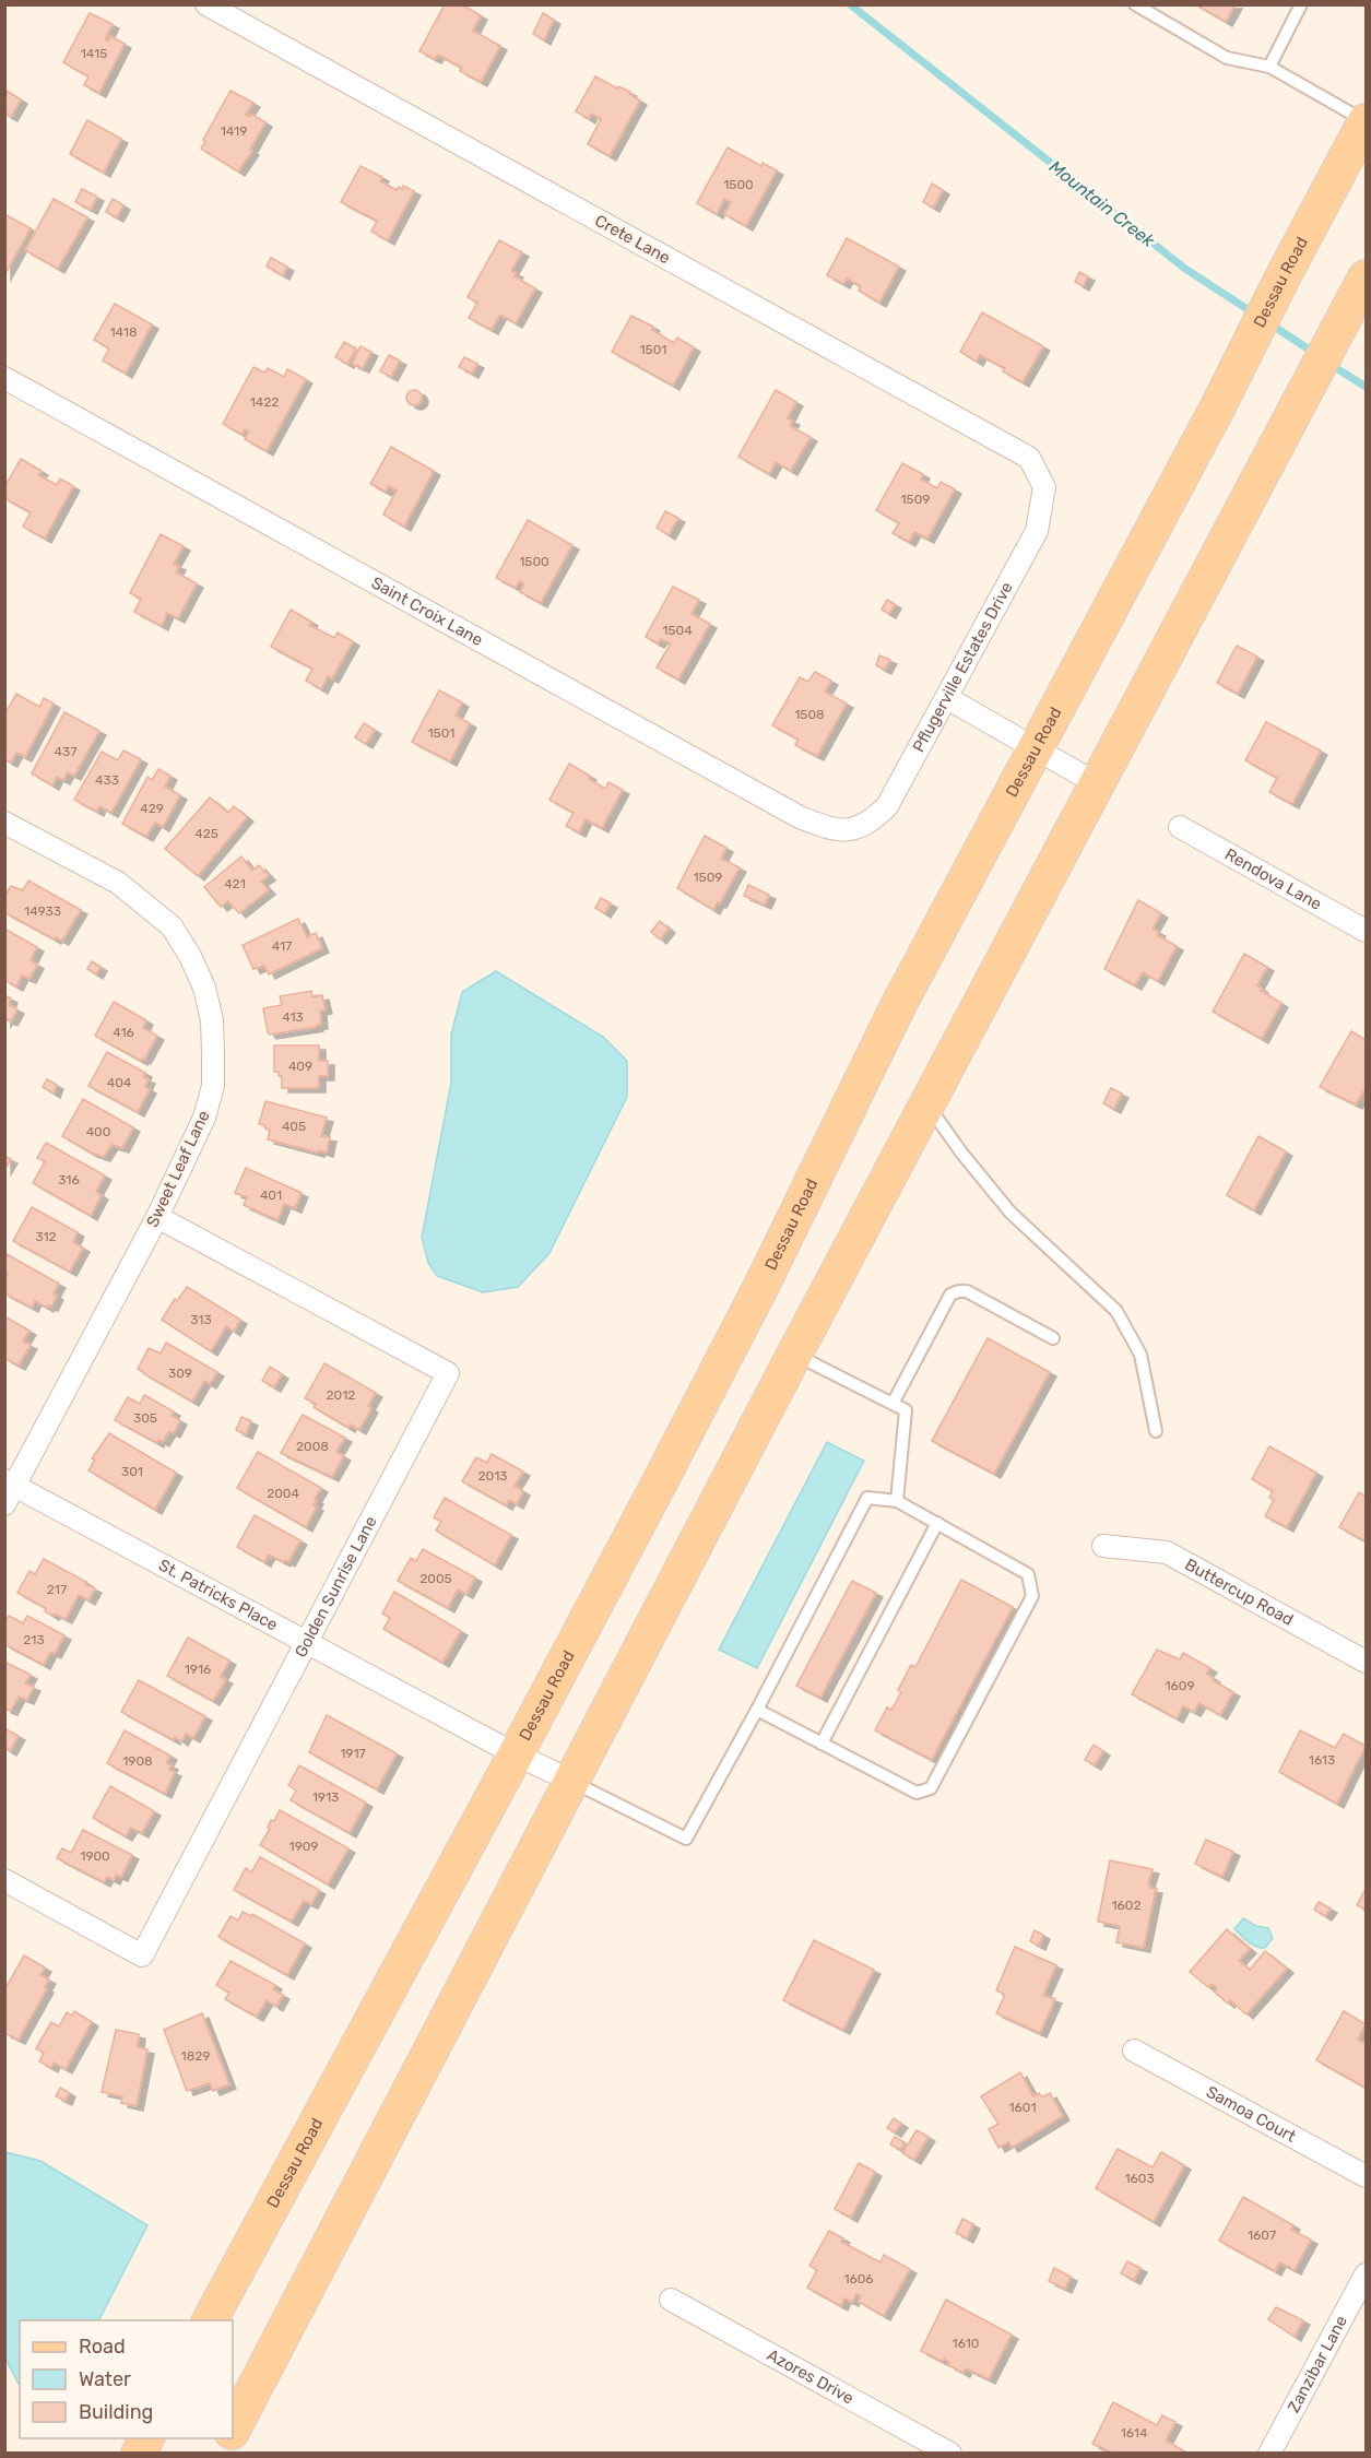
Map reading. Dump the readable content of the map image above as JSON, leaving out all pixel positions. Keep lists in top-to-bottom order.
{
  "streets": {
    "main road": ["Dessau Road"],
    "street": [
      "Crete Lane",
      "Saint Croix Lane",
      "Pflugerville Estates Drive",
      "Rendova Lane",
      "Sweet Leaf Lane",
      "Golden Sunrise Lane",
      "Buttercup Road",
      "St. Patricks Place",
      "Samoa Court",
      "Zanzibar Lane",
      "Azores Drive"
    ]
  },
  "crossings": [
    ["Crete Lane", "Pflugerville Estates Drive"],
    ["Dessau Road", "St. Patricks Place"],
    ["Saint Croix Lane", "Pflugerville Estates Drive"],
    ["Sweet Leaf Lane", "Golden Sunrise Lane"],
    ["Sweet Leaf Lane", "St. Patricks Place"],
    ["Golden Sunrise Lane", "St. Patricks Place"]
  ],
  "water": ["Mountain Creek"],
  "house_numbers": [
    "1415",
    "1419",
    "1500",
    "1418",
    "1501",
    "1422",
    "1509",
    "1500",
    "1504",
    "1508",
    "1501",
    "437",
    "433",
    "429",
    "425",
    "1509",
    "421",
    "14933",
    "417",
    "413",
    "416",
    "409",
    "404",
    "405",
    "400",
    "316",
    "401",
    "312",
    "313",
    "309",
    "2012",
    "305",
    "2008",
    "301",
    "2013",
    "2004",
    "2005",
    "217",
    "213",
    "1916",
    "1609",
    "1917",
    "1613",
    "1908",
    "1913",
    "1909",
    "1900",
    "1602",
    "1829",
    "1601",
    "1603",
    "1607",
    "1606",
    "1610",
    "1614"
  ],
  "legend": ["Road", "Water", "Building"]
}
